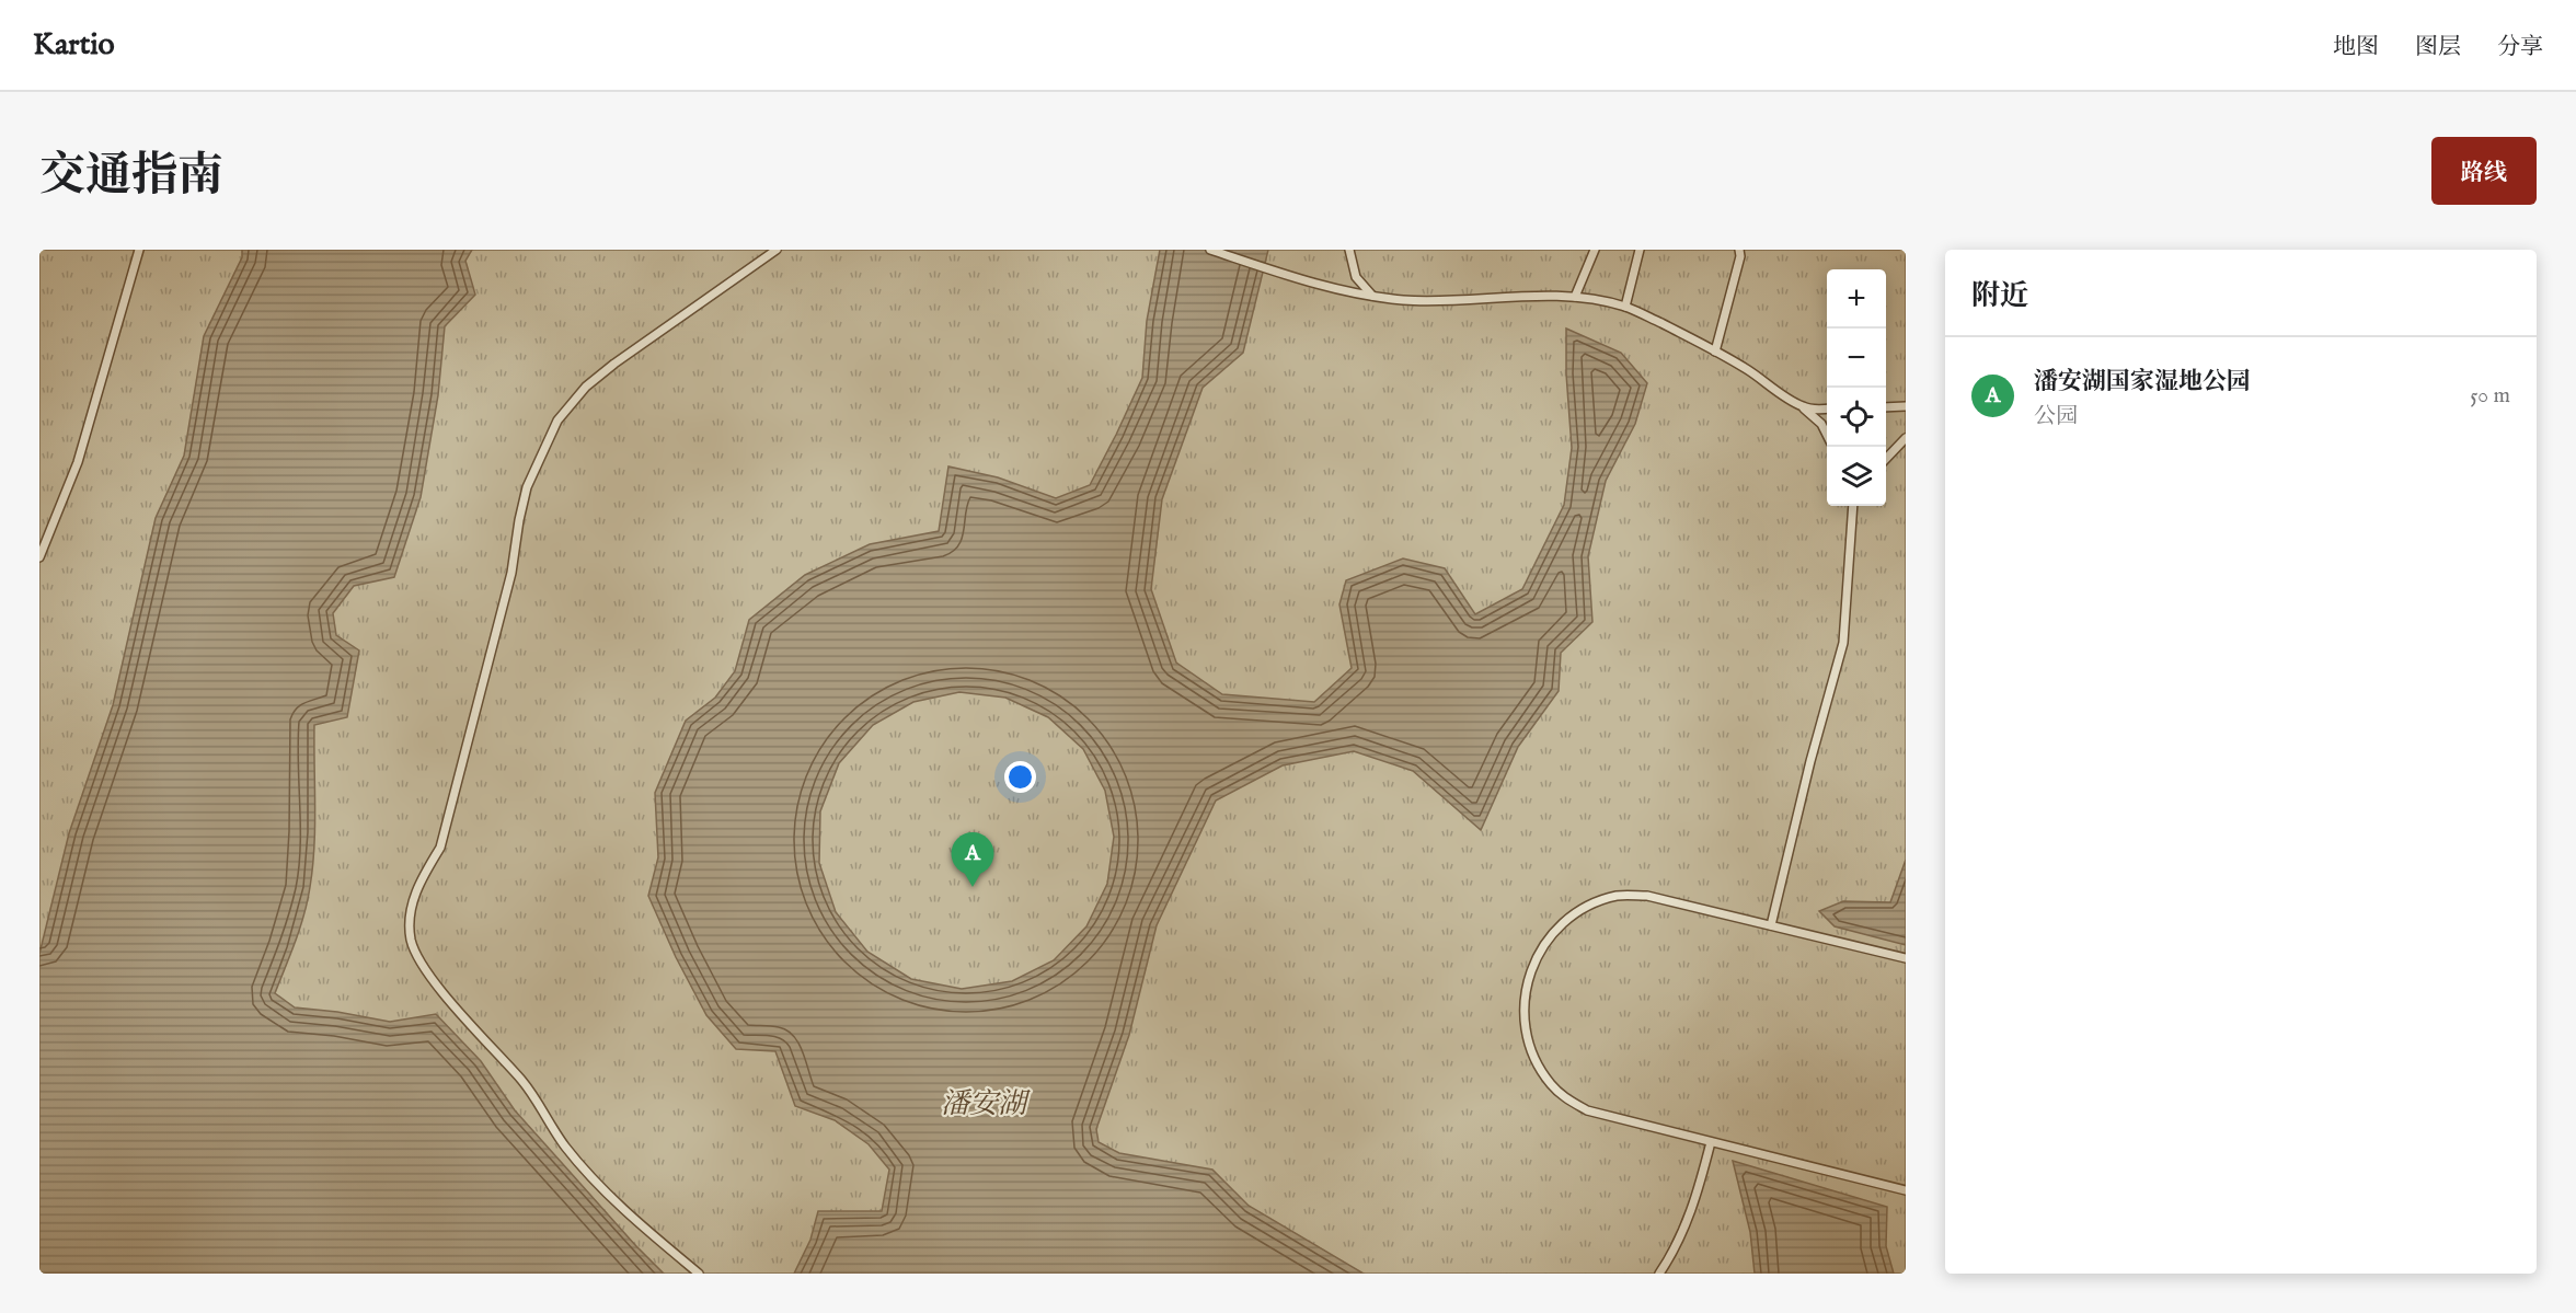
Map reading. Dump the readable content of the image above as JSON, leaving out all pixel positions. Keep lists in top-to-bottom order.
{
  "water": ["潘安湖"],
  "page": {
    "header": "Kartio",
    "nav": ["地图", "图层", "分享"],
    "title": "交通指南",
    "buttons": "路线",
    "heading": "附近",
    "map_buttons": ["+", "−"],
    "list": [
      {
        "mark": "A",
        "name": "潘安湖国家湿地公园",
        "note": "公园",
        "value": "50 m"
      }
    ],
    "pins": "A"
  }
}
